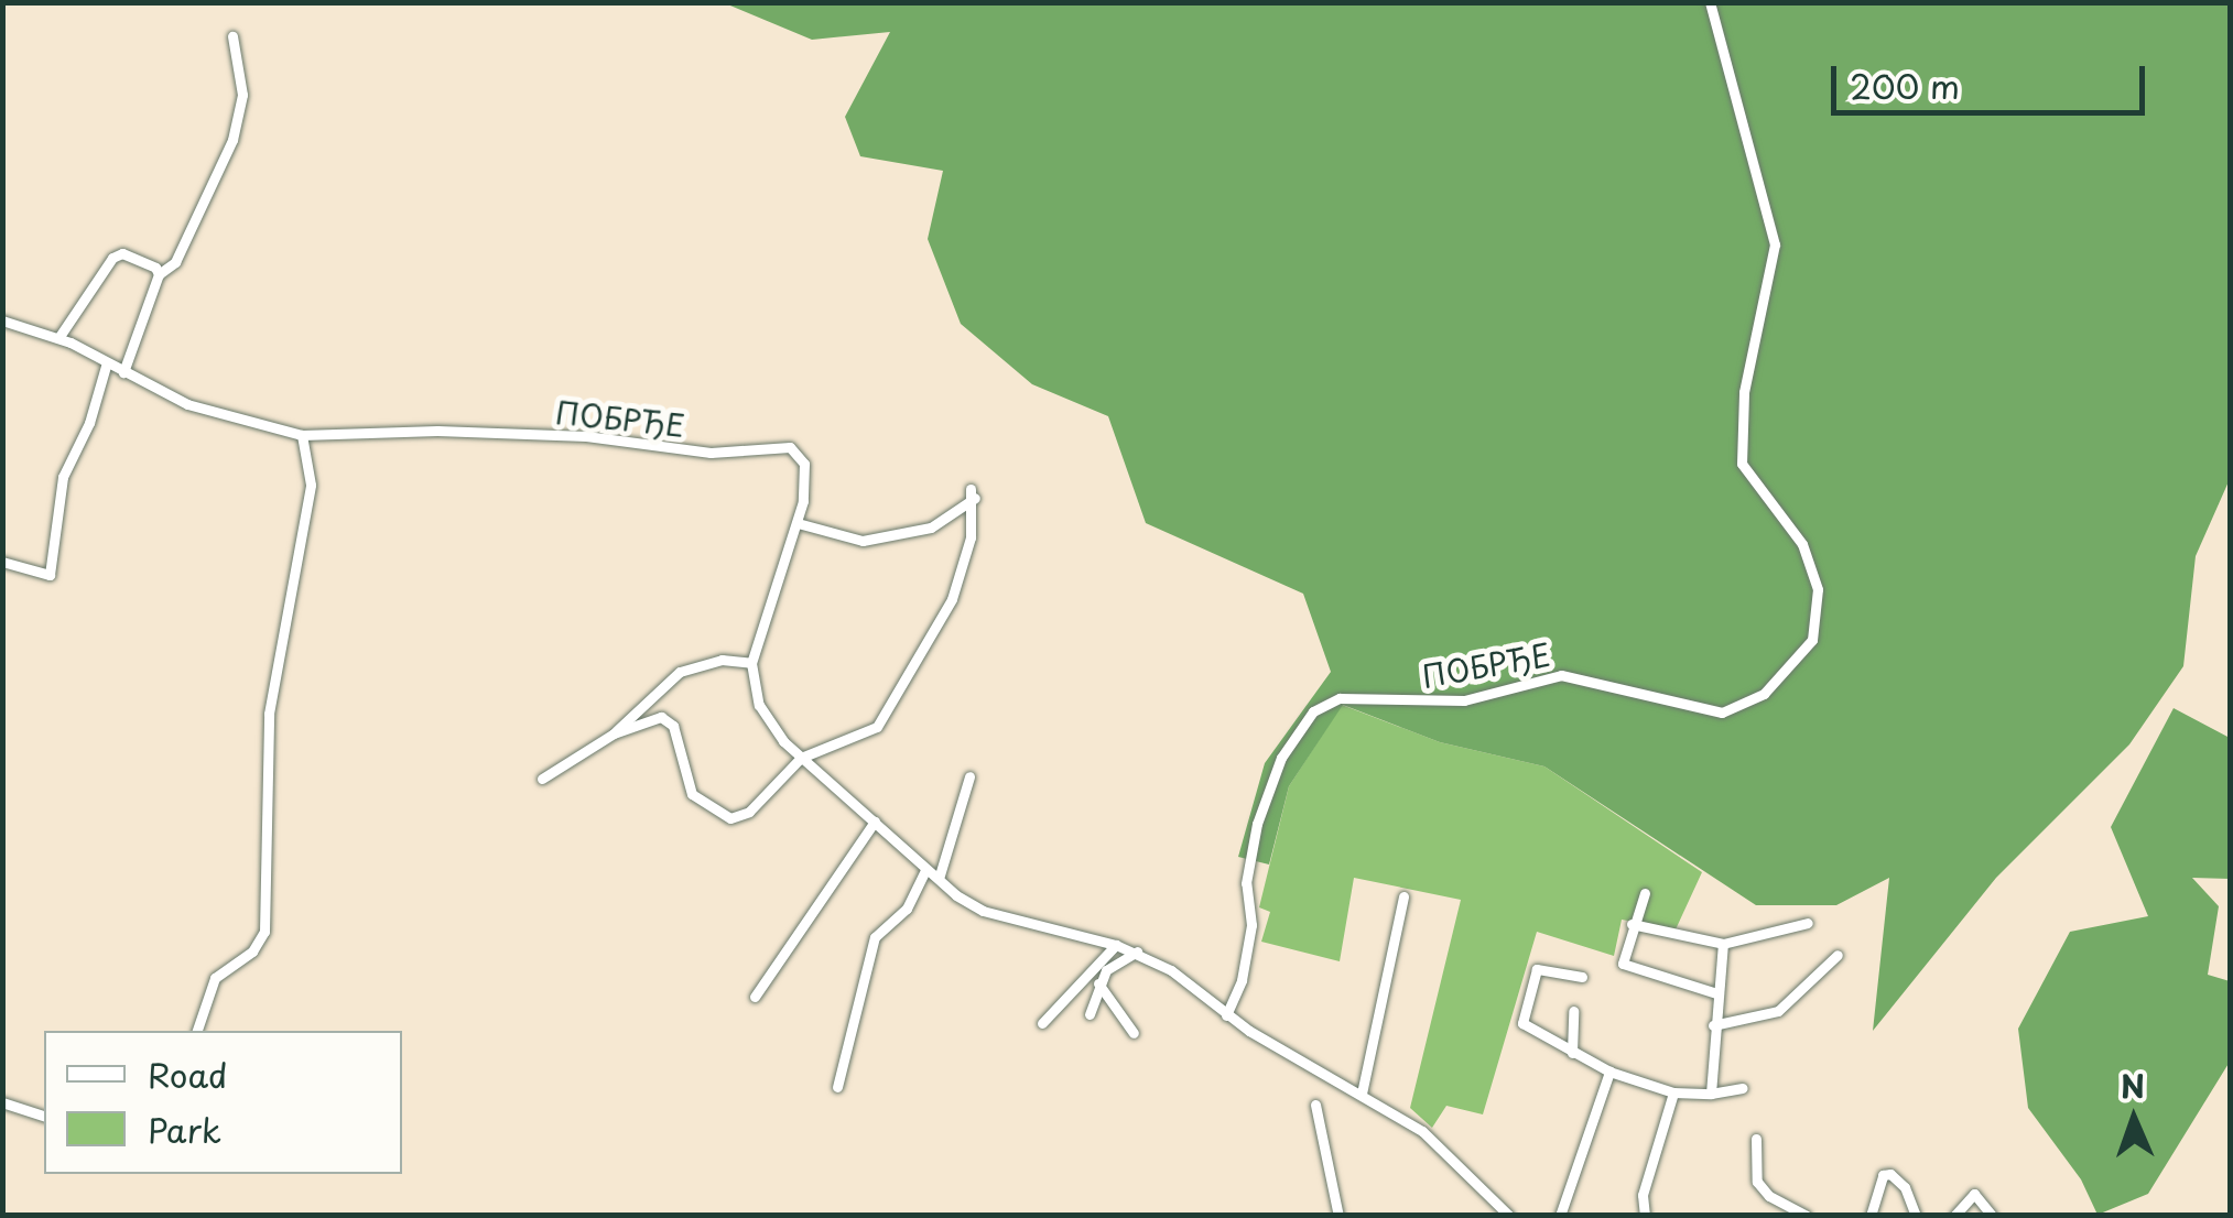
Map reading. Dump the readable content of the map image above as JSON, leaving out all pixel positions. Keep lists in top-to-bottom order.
{
  "streets": {
    "street": ["ПОБРЂЕ"]
  },
  "legend": ["Road", "Park"],
  "scale_bar": "200 m",
  "north": "top"
}
